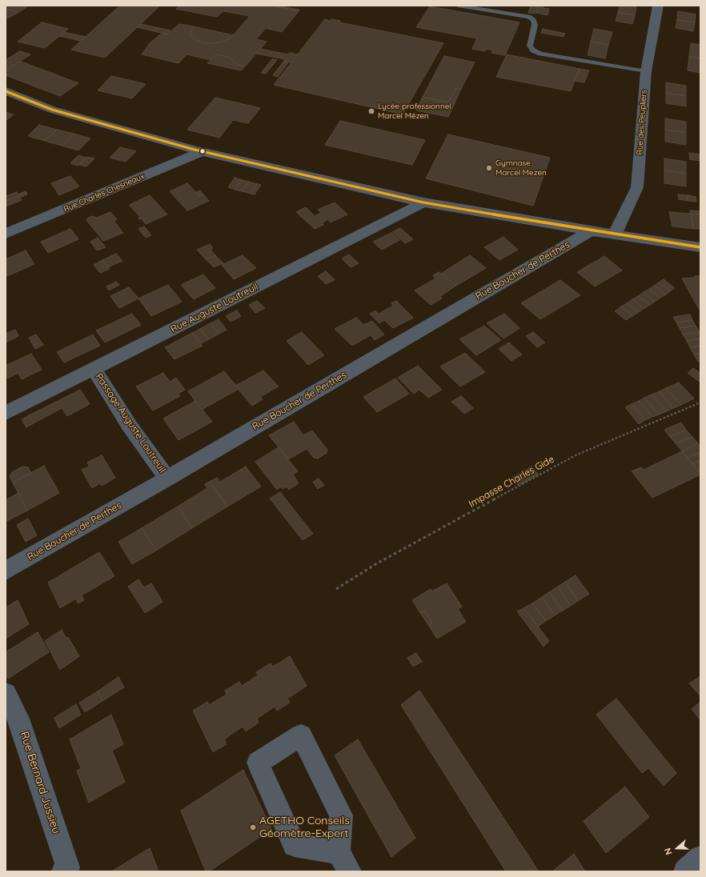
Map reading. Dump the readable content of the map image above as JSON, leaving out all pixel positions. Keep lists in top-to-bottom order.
{
  "streets": {
    "street": [
      "Rue des Peupliers",
      "Rue Charles Chesneaux",
      "Rue Boucher de Perthes",
      "Rue Auguste Loutreuil",
      "Passage Auguste Loutreuil",
      "Rue Bernard Jussieu"
    ],
    "path": ["Impasse Charles Gide"]
  },
  "crossings": [
    ["Rue Boucher de Perthes", "Passage Auguste Loutreuil"],
    ["Rue Auguste Loutreuil", "Passage Auguste Loutreuil"]
  ],
  "places": ["Lycée professionnel Marcel Mézen", "Gymnase Marcel Mezen", "AGETHO Conseils Géomètre-Expert"],
  "north": "left"
}
